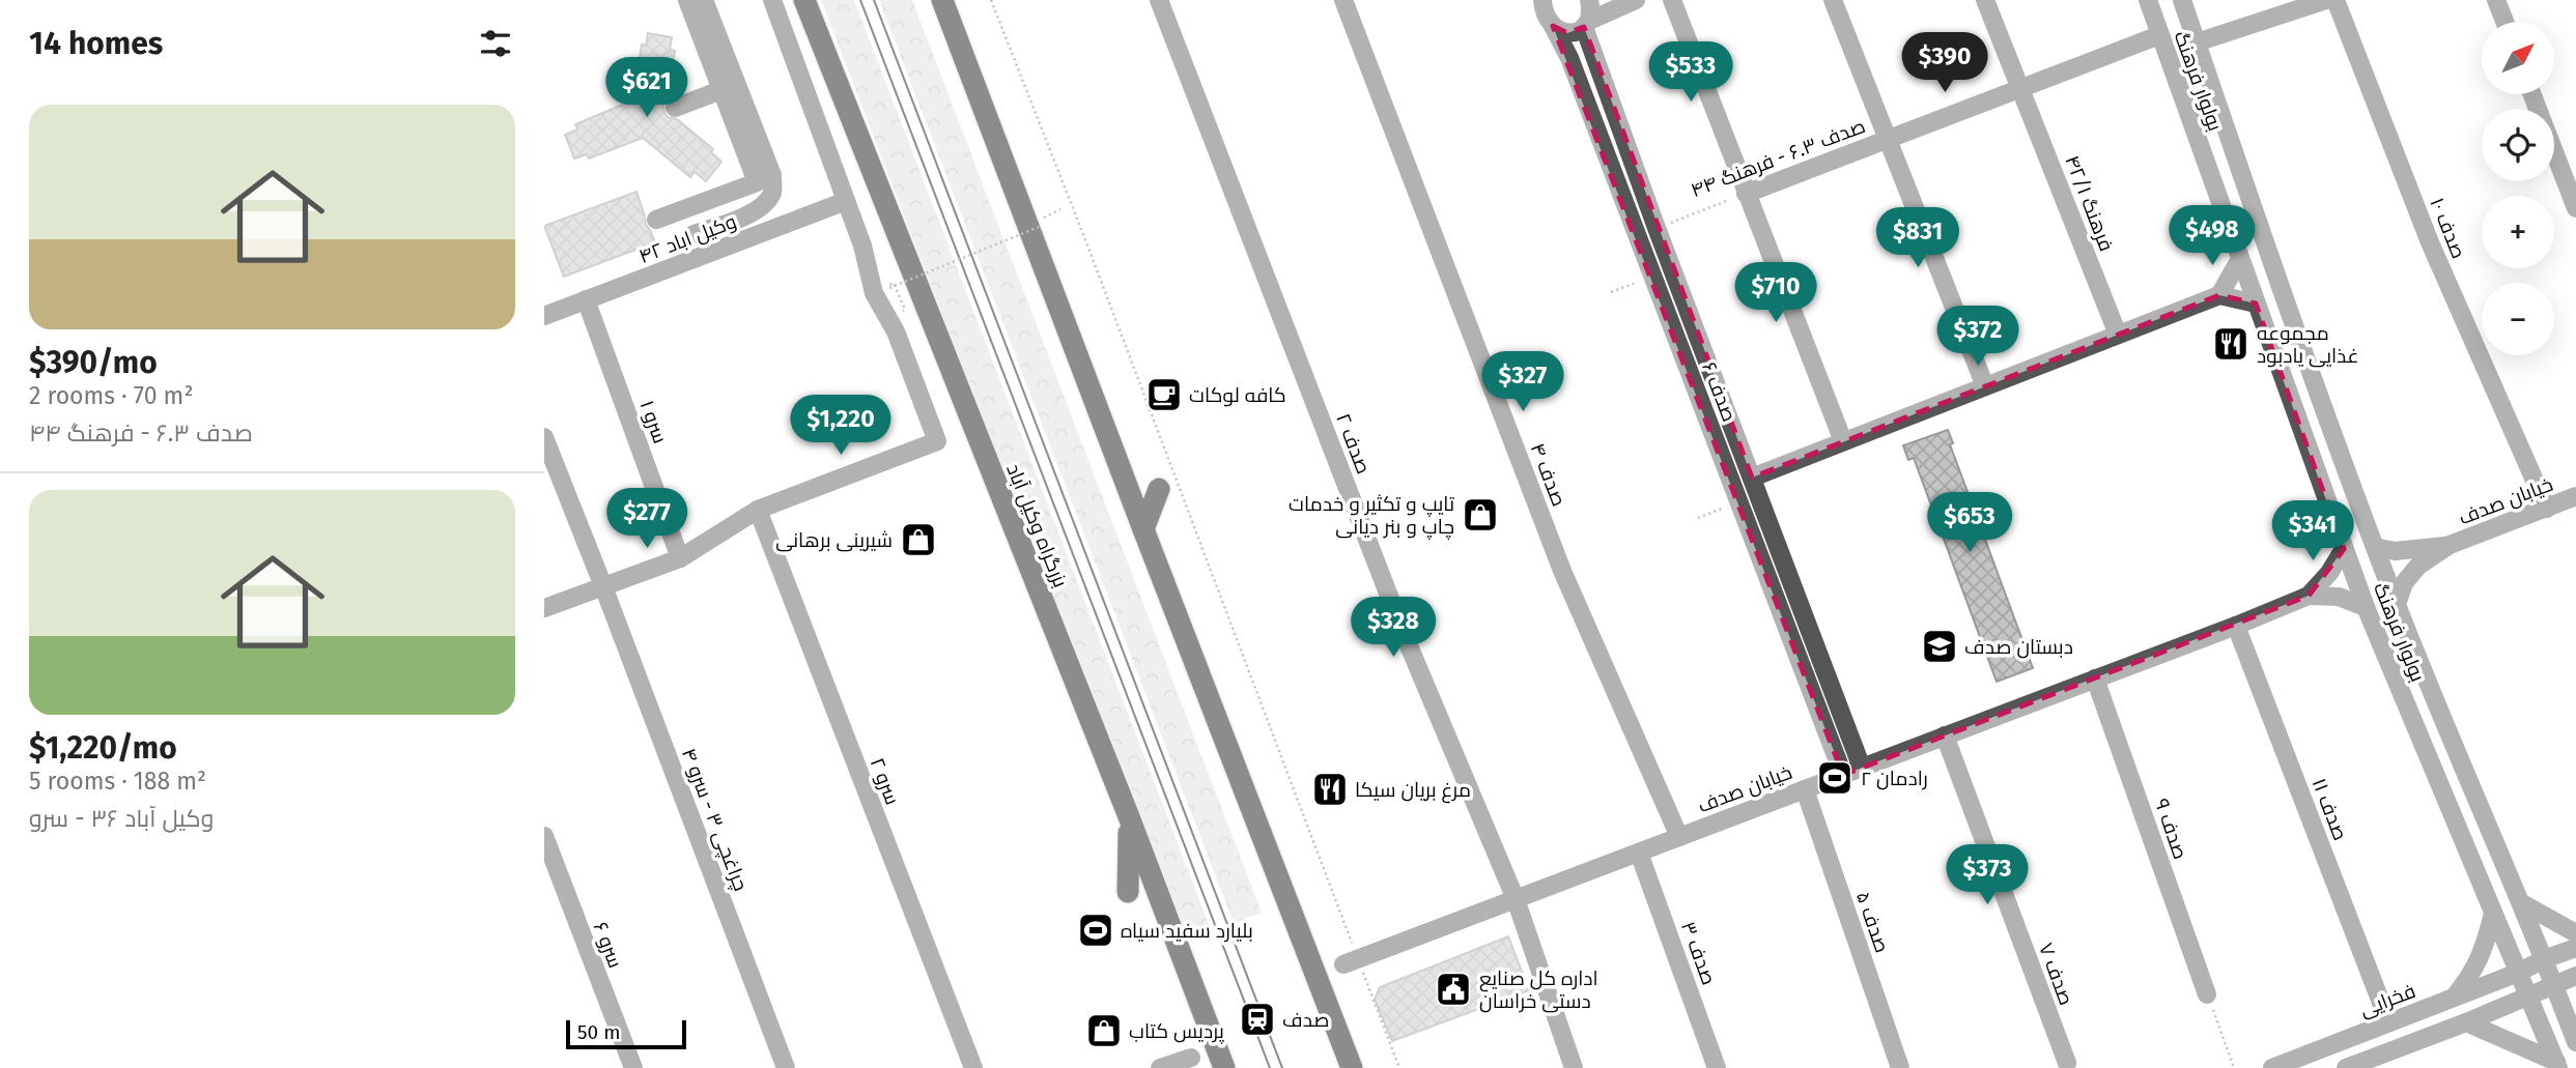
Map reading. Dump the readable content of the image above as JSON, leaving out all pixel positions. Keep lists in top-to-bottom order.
{
  "streets": {
    "highway": ["بزرگراه وکیل آباد"],
    "street": [
      "بولوار فرهنگ",
      "صدف ۶.۳ - فرهنگ ۴۴",
      "فرهنگ ۴۲/۱",
      "صدف ۱۰",
      "وکیل اباد ۴۲",
      "صدف ۶",
      "سرو ۱",
      "صدف ۲",
      "صدف ۴",
      "خیابان صدف",
      "سرو ۲",
      "صدف ۱۱",
      "چراغچی ۳ - سرو ۴",
      "صدف ۹",
      "صدف ۵",
      "سرو ۶",
      "صدف ۳",
      "صدف ۷",
      "فخرایی"
    ]
  },
  "crossings": [
    ["بولوار فرهنگ", "صدف ۶.۳ - فرهنگ ۴۴"],
    ["بولوار فرهنگ", "فخرایی"],
    ["صدف ۶.۳ - فرهنگ ۴۴", "فرهنگ ۴۲/۱"],
    ["صدف ۶.۳ - فرهنگ ۴۴", "صدف ۶"],
    ["صدف ۱۰", "خیابان صدف"],
    ["وکیل اباد ۴۲", "سرو ۱"],
    ["صدف ۶", "خیابان صدف"],
    ["صدف ۲", "خیابان صدف"],
    ["صدف ۴", "خیابان صدف"],
    ["خیابان صدف", "صدف ۱۱"],
    ["خیابان صدف", "صدف ۹"],
    ["خیابان صدف", "صدف ۵"],
    ["خیابان صدف", "صدف ۳"],
    ["خیابان صدف", "صدف ۷"]
  ],
  "places": {
    "restaurant": ["مجموعه غذایی یادبود", "مرغ بریان سیکا"],
    "cafe": ["کافه لوکات"],
    "shop": ["تایپ و تکثیر و خدمات چاپ و بنر دیانی", "شیرینی برهانی", "پردیس کتاب"],
    "school or university": ["دبستان صدف"],
    "sports": ["رادمان ۲", "بلیارد سفید سیاه"],
    "public building": ["اداره کل صنایع دستی خراسان"],
    "station": ["صدف"]
  },
  "scale_bar": "50 m",
  "north": "top right",
  "page": {
    "heading": "14 homes",
    "map_buttons": ["+", "−"],
    "price": [
      "$390",
      "$533",
      "$621",
      "$498",
      "$831",
      "$710",
      "$372",
      "$327",
      "$1,220",
      "$277",
      "$653",
      "$341",
      "$328",
      "$373"
    ],
    "list": [
      {
        "name": "$390/mo",
        "note": "2 rooms · 70 m² · صدف ۶.۳ - فرهنگ ۴۴"
      },
      {
        "name": "$1,220/mo",
        "note": "5 rooms · 188 m² · وکیل آباد ۳۶ - سرو"
      }
    ],
    "scale": "50 m"
  }
}
